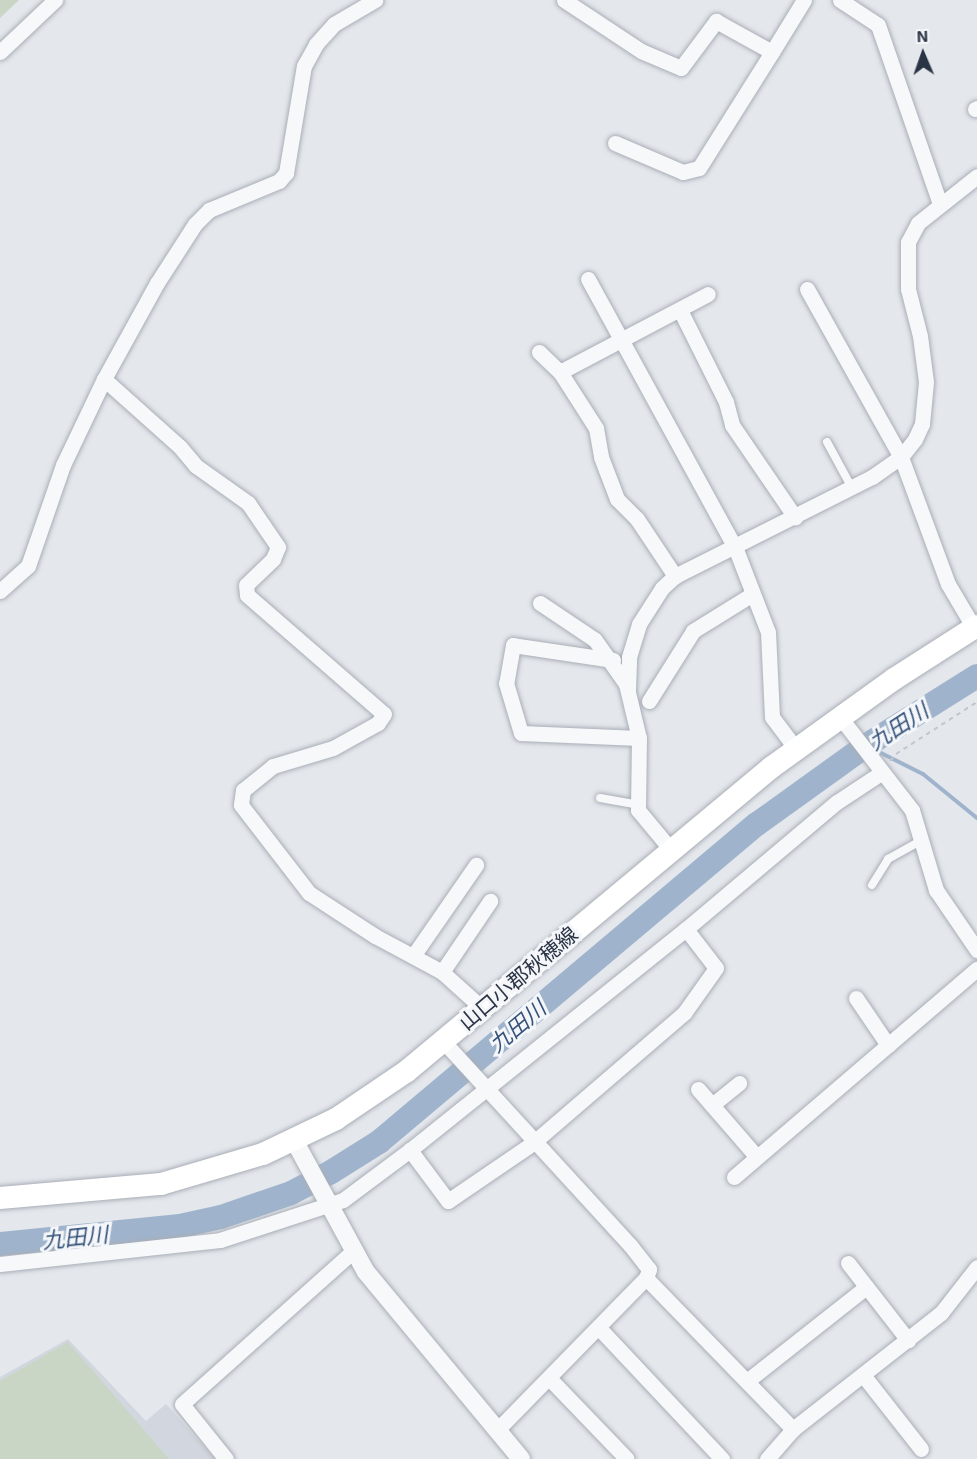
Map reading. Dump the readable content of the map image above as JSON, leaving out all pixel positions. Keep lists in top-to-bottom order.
{
  "streets": {
    "main road": ["山口小郡秋穂線"]
  },
  "water": ["九田川"],
  "north": "top"
}
